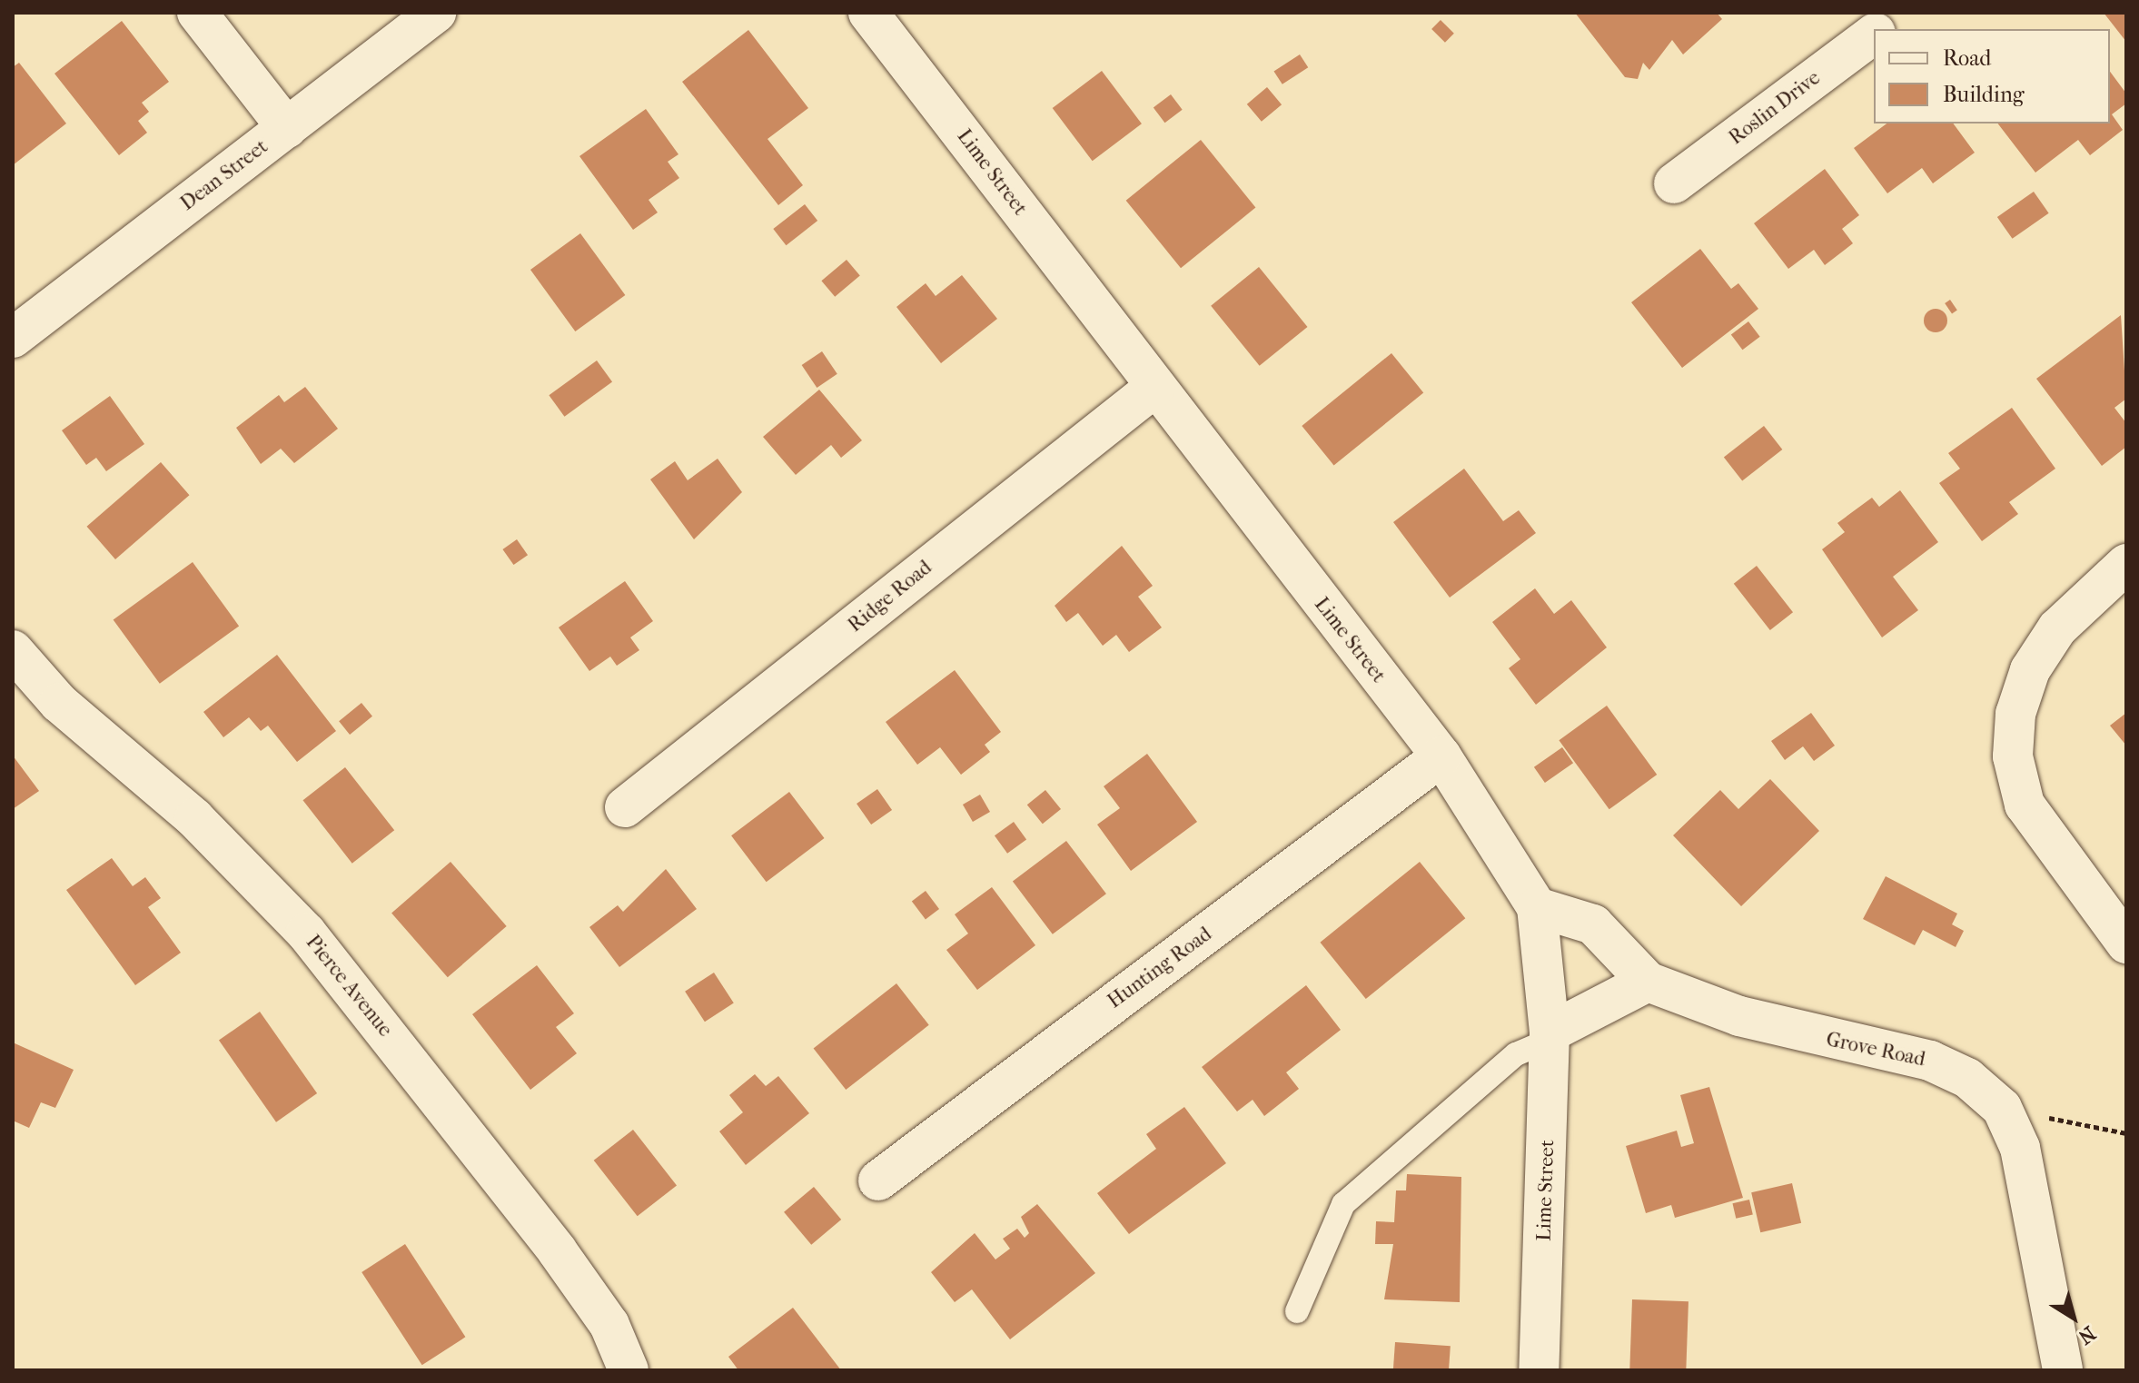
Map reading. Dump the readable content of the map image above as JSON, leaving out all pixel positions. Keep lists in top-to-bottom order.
{
  "streets": {
    "street": [
      "Roslin Drive",
      "Lime Street",
      "Dean Street",
      "Ridge Road",
      "Hunting Road",
      "Pierce Avenue",
      "Grove Road"
    ]
  },
  "crossings": [
    ["Lime Street", "Ridge Road"],
    ["Lime Street", "Hunting Road"],
    ["Lime Street", "Grove Road"]
  ],
  "legend": ["Road", "Building"],
  "north": "bottom right"
}
